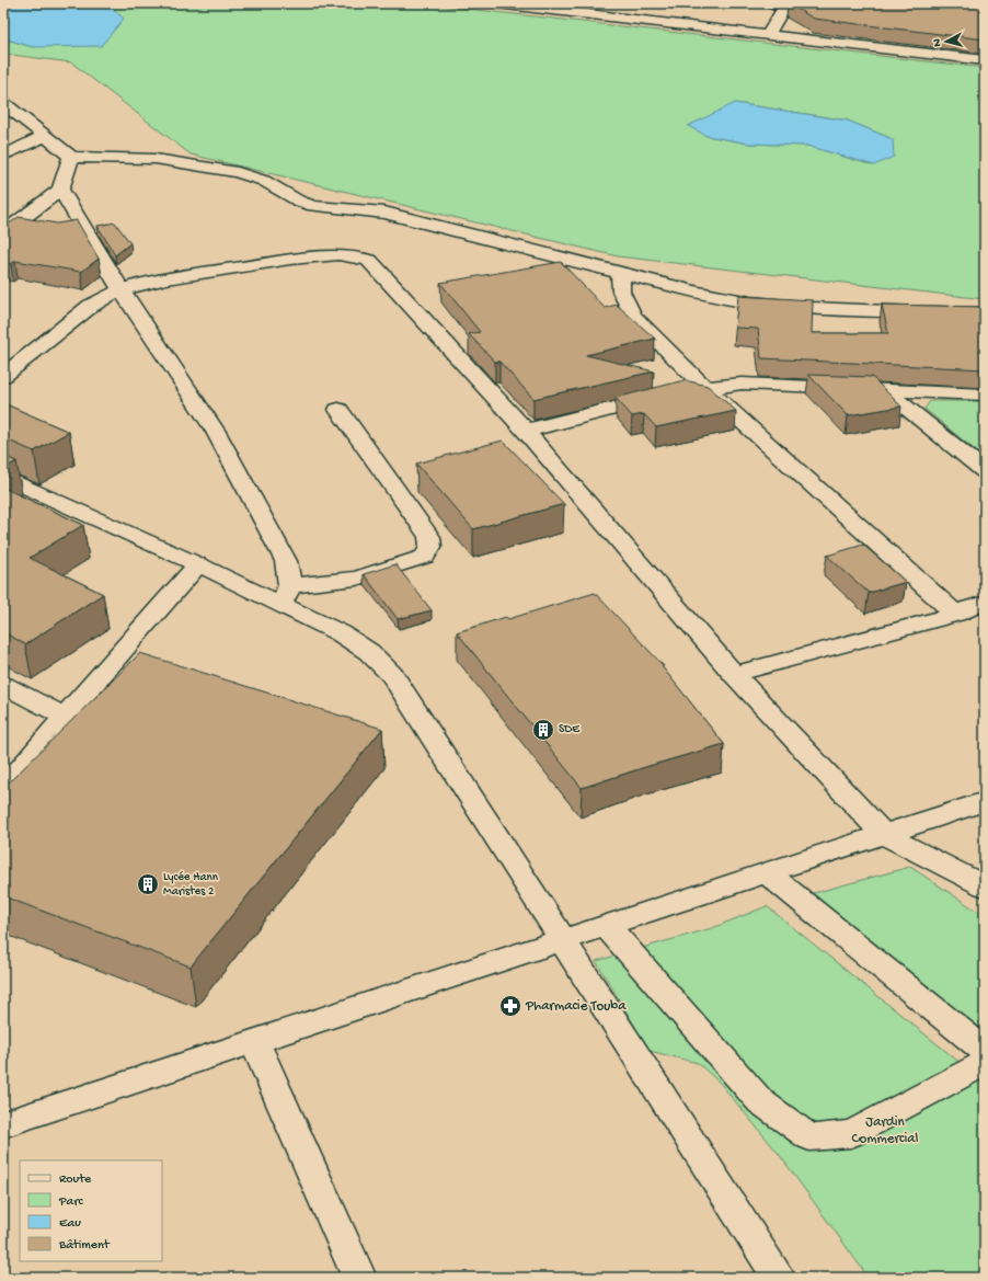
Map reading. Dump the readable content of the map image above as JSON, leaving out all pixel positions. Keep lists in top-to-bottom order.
{
  "parks": ["Jardin Commercial"],
  "places": {
    "building": ["SDE", "Lycée Hann Maristes 2"],
    "pharmacy": ["Pharmacie Touba"]
  },
  "legend": [
    "Route",
    "Parc",
    "Eau",
    "Bâtiment"
  ],
  "north": "left"
}
